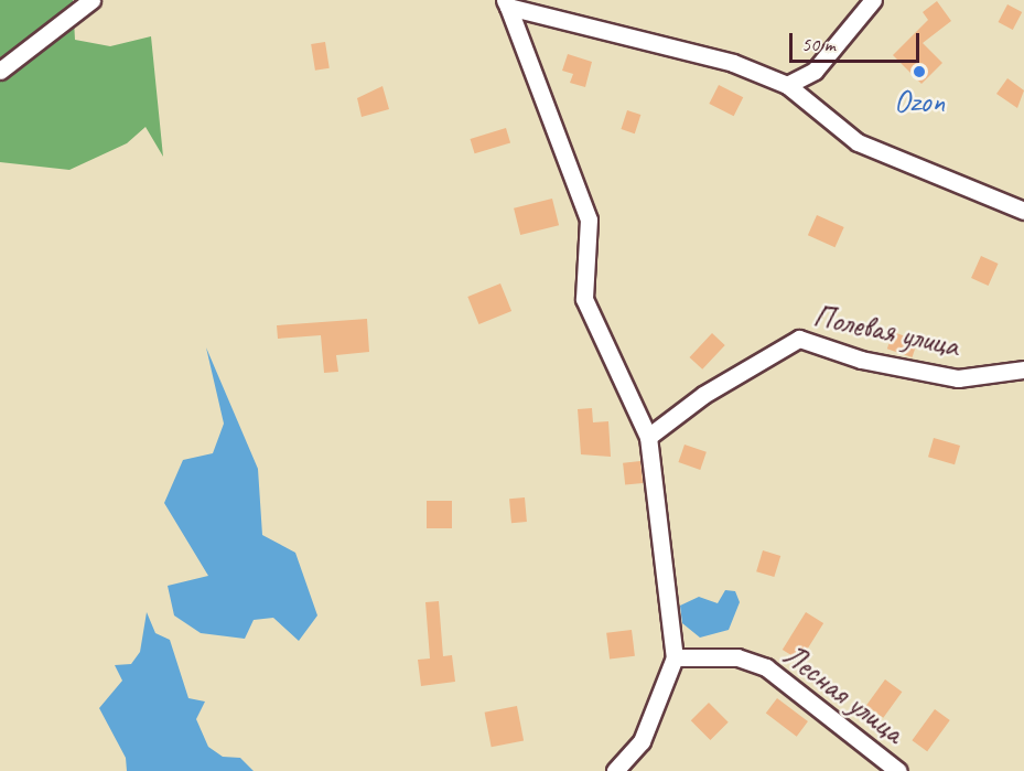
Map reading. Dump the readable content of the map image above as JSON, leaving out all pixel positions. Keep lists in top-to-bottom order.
{
  "streets": {
    "street": ["Полевая улица", "Лесная улица"]
  },
  "places": ["Ozon"],
  "scale_bar": "50 m"
}
